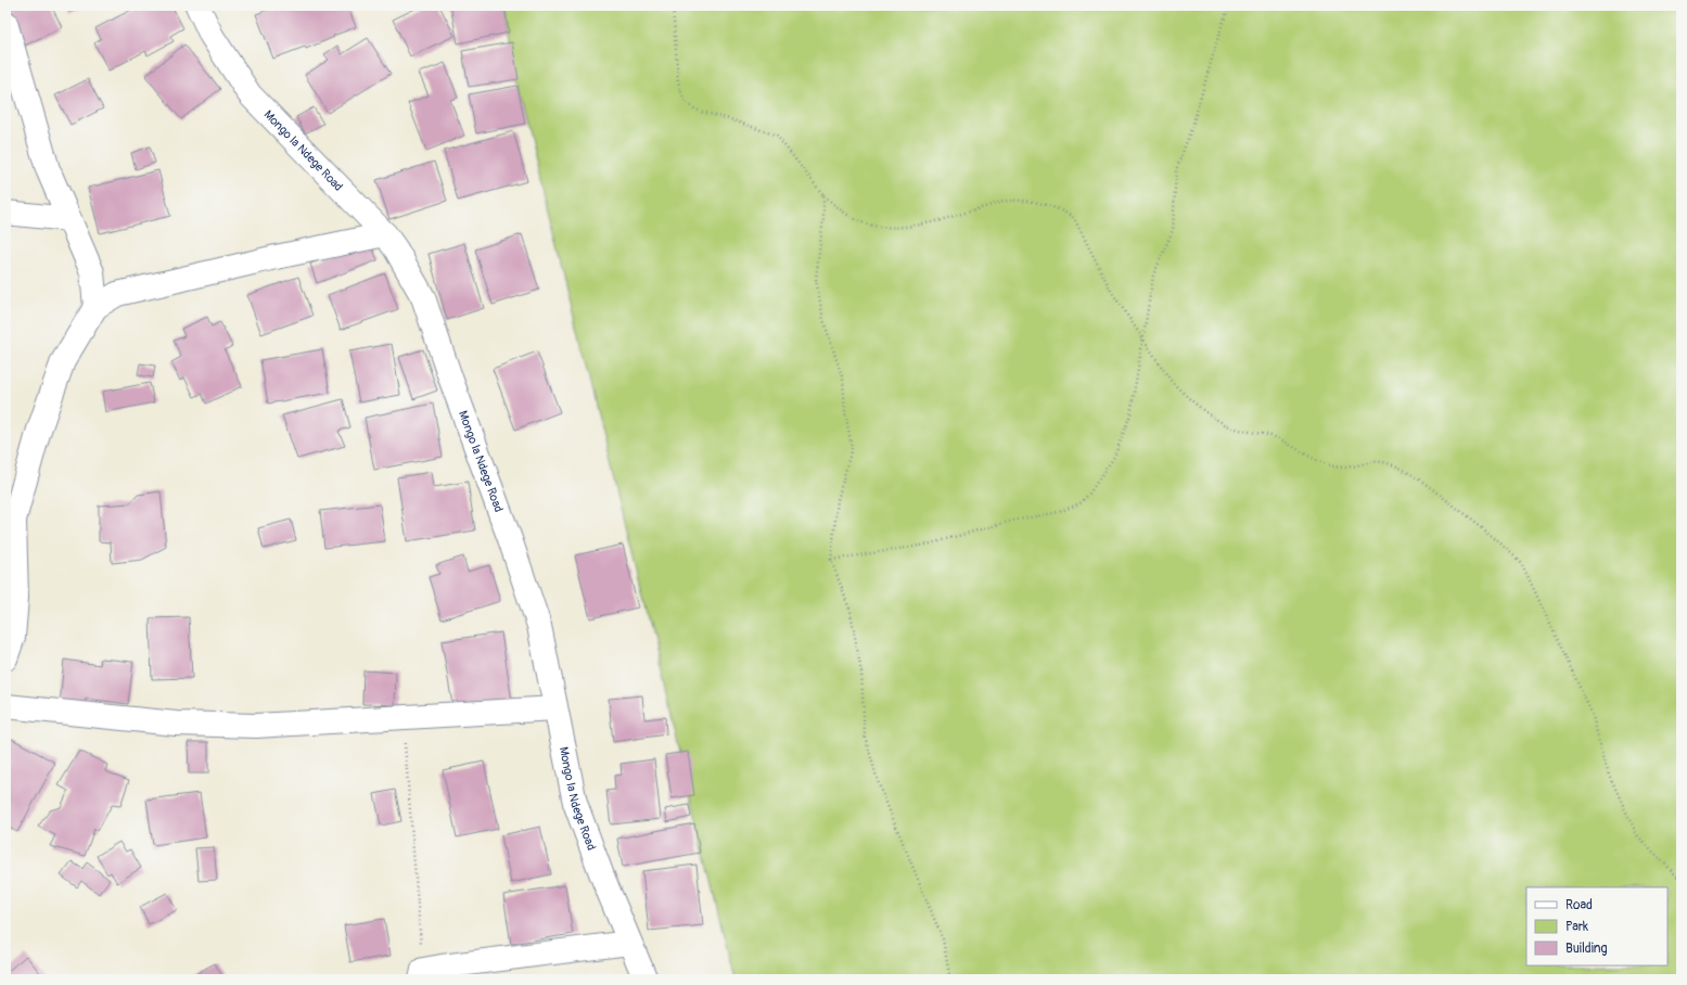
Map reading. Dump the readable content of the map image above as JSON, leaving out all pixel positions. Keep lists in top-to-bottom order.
{
  "streets": {
    "street": ["Mongo la Ndege Road"]
  },
  "legend": ["Road", "Park", "Building"]
}
